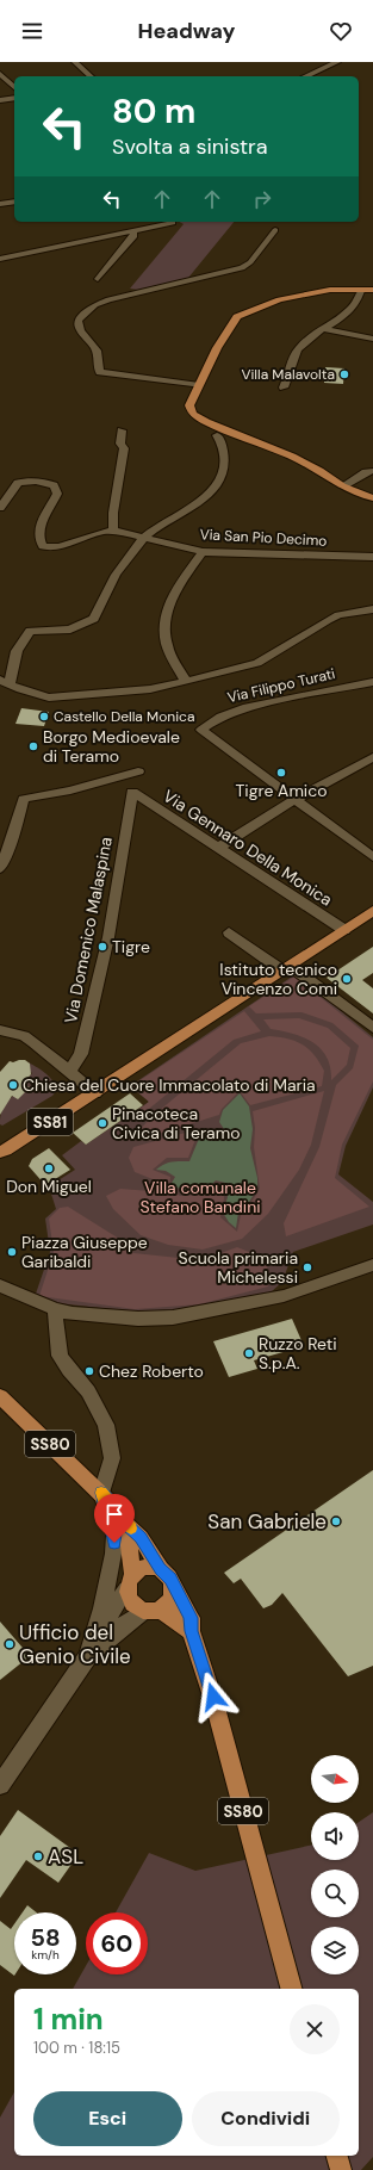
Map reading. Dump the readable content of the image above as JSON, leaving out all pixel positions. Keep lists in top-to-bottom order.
{
  "streets": {
    "main road": ["SS81", "SS80"],
    "street": [
      "Via San Pio Decimo",
      "Via Filippo Turati",
      "Via Gennaro Della Monica",
      "Via Domenico Malaspina"
    ]
  },
  "crossings": [
    ["Via Gennaro Della Monica", "Via Domenico Malaspina"],
    ["Via Gennaro Della Monica", "SS81"]
  ],
  "parks": ["Villa comunale Stefano Bandini"],
  "places": [
    "Villa Malavolta",
    "Castello Della Monica",
    "Borgo Medioevale di Teramo",
    "Tigre Amico",
    "Tigre",
    "Istituto tecnico Vincenzo Comi",
    "Chiesa del Cuore Immacolato di Maria",
    "Pinacoteca Civica di Teramo",
    "Don Miguel",
    "Piazza Giuseppe Garibaldi",
    "Scuola primaria Michelessi",
    "Ruzzo Reti S.p.A.",
    "Chez Roberto",
    "San Gabriele",
    "Ufficio del Genio Civile",
    "ASL"
  ],
  "north": "right",
  "page": {
    "header": "Headway",
    "turn": ["80 m", "Svolta a sinistra"],
    "speed": "58 km/h",
    "limit": "60",
    "heading": ["1 min", "100 m · 18:15"],
    "buttons": ["Esci", "Condividi"]
  }
}
